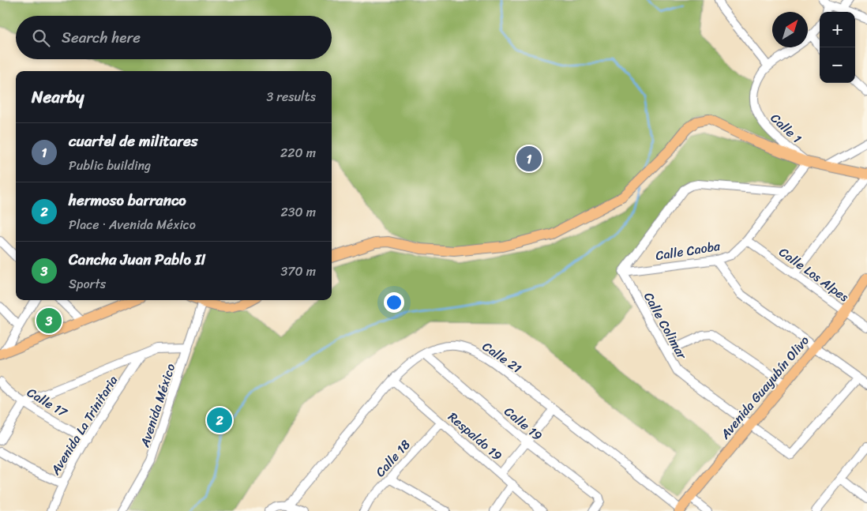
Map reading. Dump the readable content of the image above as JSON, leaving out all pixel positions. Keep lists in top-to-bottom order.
{
  "streets": {
    "main road": ["Avenida Guayubín Olivo"],
    "street": [
      "Calle 1",
      "Calle Caoba",
      "Calle Los Alpes",
      "Calle Colimar",
      "Calle 21",
      "Calle 17",
      "Avenida México",
      "Calle 19",
      "Avenida La Trinitaria",
      "Respaldo 19",
      "Calle 18"
    ]
  },
  "crossings": [
    ["Calle 1", "Calle Caoba"],
    ["Calle Caoba", "Calle Los Alpes"],
    ["Calle Caoba", "Calle Colimar"],
    ["Calle Los Alpes", "Avenida Guayubín Olivo"],
    ["Calle Colimar", "Avenida Guayubín Olivo"],
    ["Calle 21", "Avenida Guayubín Olivo"],
    ["Calle 21", "Calle 19"],
    ["Calle 21", "Respaldo 19"],
    ["Calle 17", "Avenida La Trinitaria"],
    ["Respaldo 19", "Calle 18"]
  ],
  "north": "top right",
  "page": {
    "map_buttons": ["+", "−"],
    "search": "Search here",
    "heading": ["Nearby", "3 results"],
    "list": [
      {
        "mark": "1",
        "name": "cuartel de militares",
        "note": "Public building",
        "value": "220 m"
      },
      {
        "mark": "2",
        "name": "hermoso barranco",
        "note": "Place · Avenida México",
        "value": "230 m"
      },
      {
        "mark": "3",
        "name": "Cancha Juan Pablo II",
        "note": "Sports",
        "value": "370 m"
      }
    ],
    "pins": ["1", "3", "2"]
  }
}
